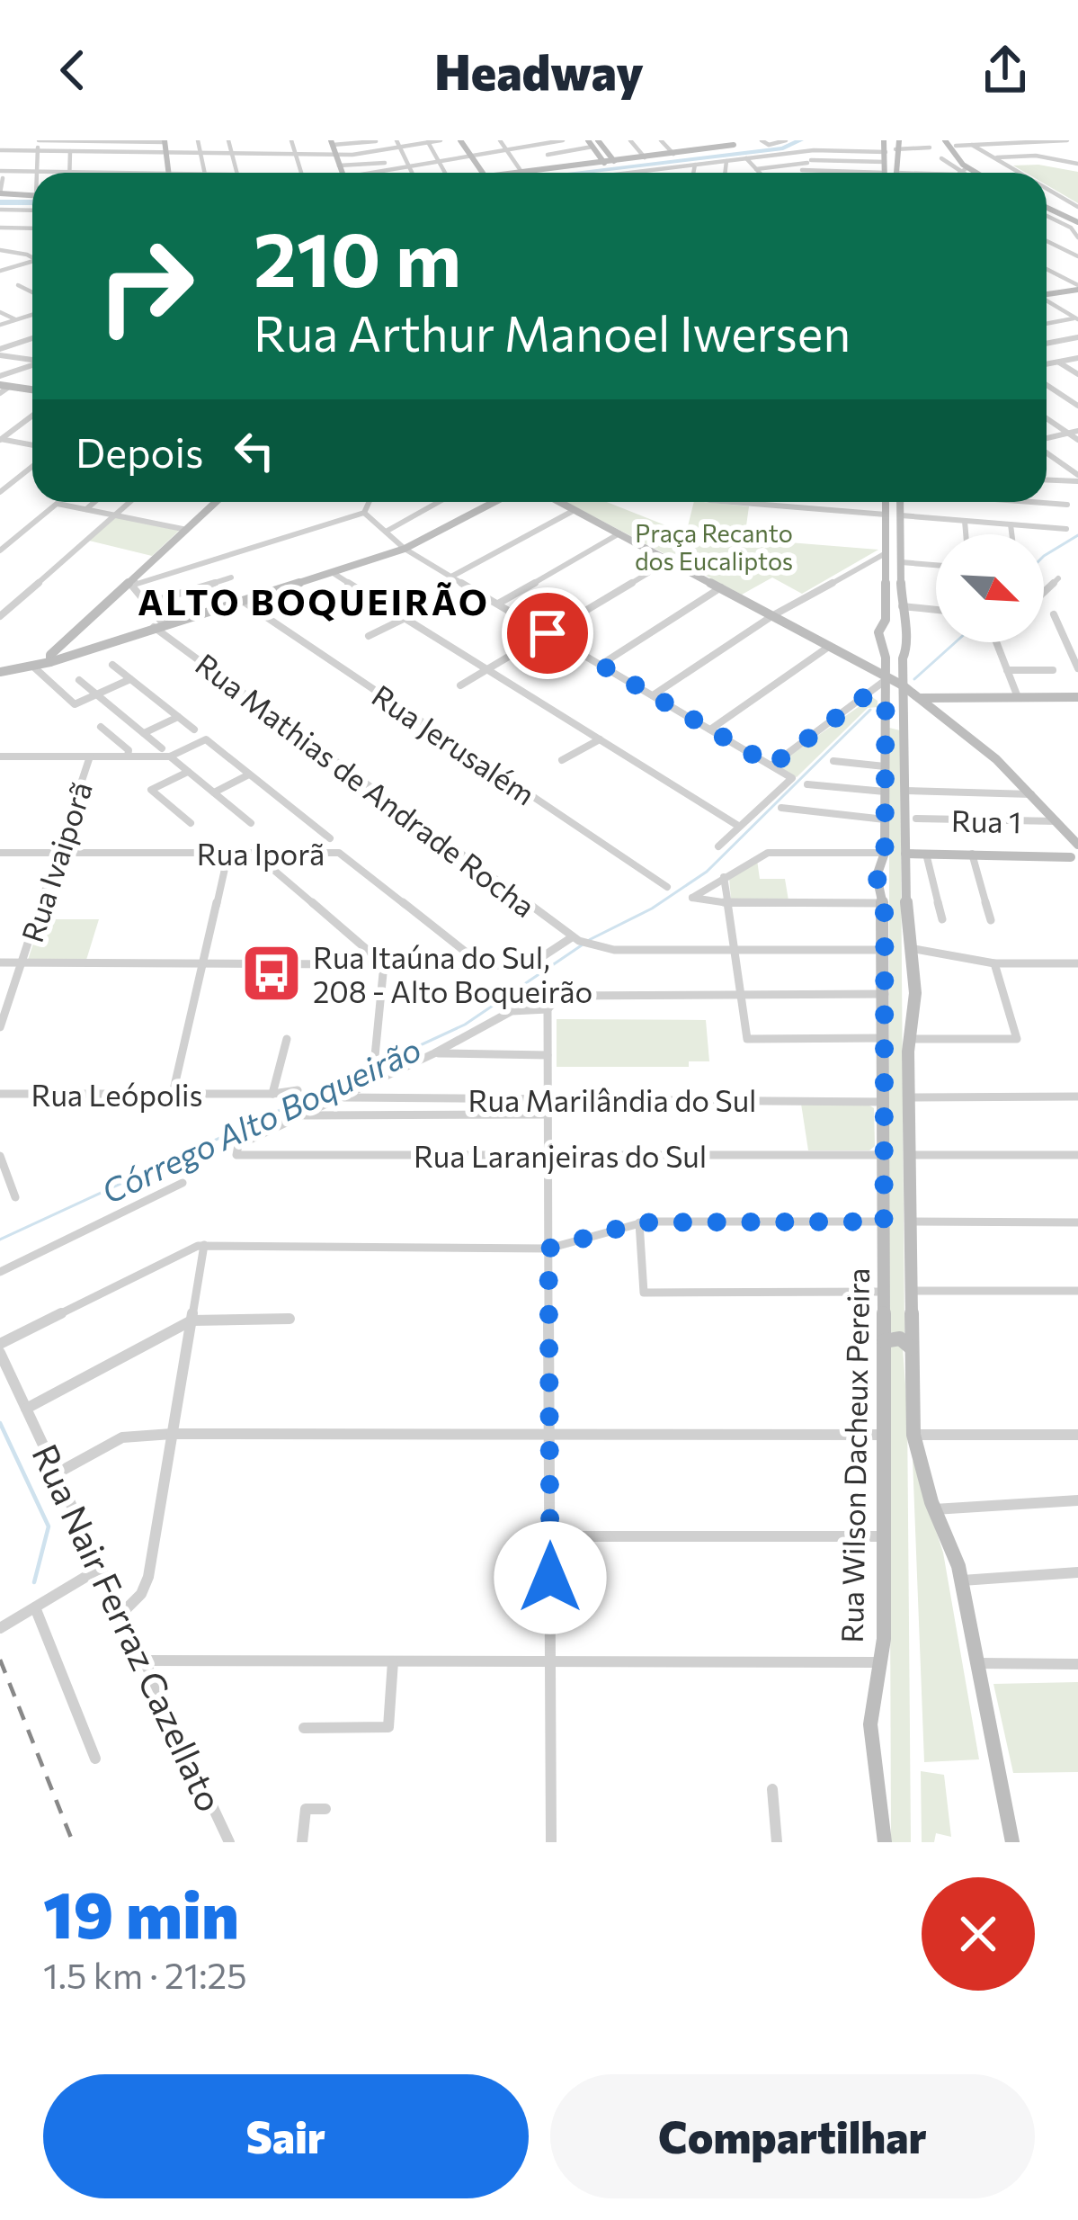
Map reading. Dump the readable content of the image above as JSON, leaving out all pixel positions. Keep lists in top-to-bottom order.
{
  "streets": {
    "main road": ["Rua Wilson Dacheux Pereira"],
    "street": [
      "Rua Jerusalém",
      "Rua Mathias de Andrade Rocha",
      "Rua 1",
      "Rua Iporã",
      "Rua Ivaiporã",
      "Rua Leópolis",
      "Rua Marilândia do Sul",
      "Rua Laranjeiras do Sul",
      "Rua Nair Ferraz Cazellato"
    ]
  },
  "crossings": [
    ["Rua Iporã", "Rua Ivaiporã"],
    ["Rua Marilândia do Sul", "Rua Wilson Dacheux Pereira"],
    ["Rua Laranjeiras do Sul", "Rua Wilson Dacheux Pereira"]
  ],
  "districts": ["ALTO BOQUEIRÃO"],
  "water": ["Córrego Alto Boqueirão"],
  "parks": ["Praça Recanto dos Eucaliptos"],
  "places": {
    "bus stop": ["Rua Itaúna do Sul, 208 - Alto Boqueirão"]
  },
  "north": "bottom right",
  "page": {
    "header": "Headway",
    "turn": ["210 m", "Rua Arthur Manoel Iwersen"],
    "then": "Depois",
    "heading": ["19 min", "1.5 km · 21:25"],
    "buttons": ["Sair", "Compartilhar"]
  }
}
